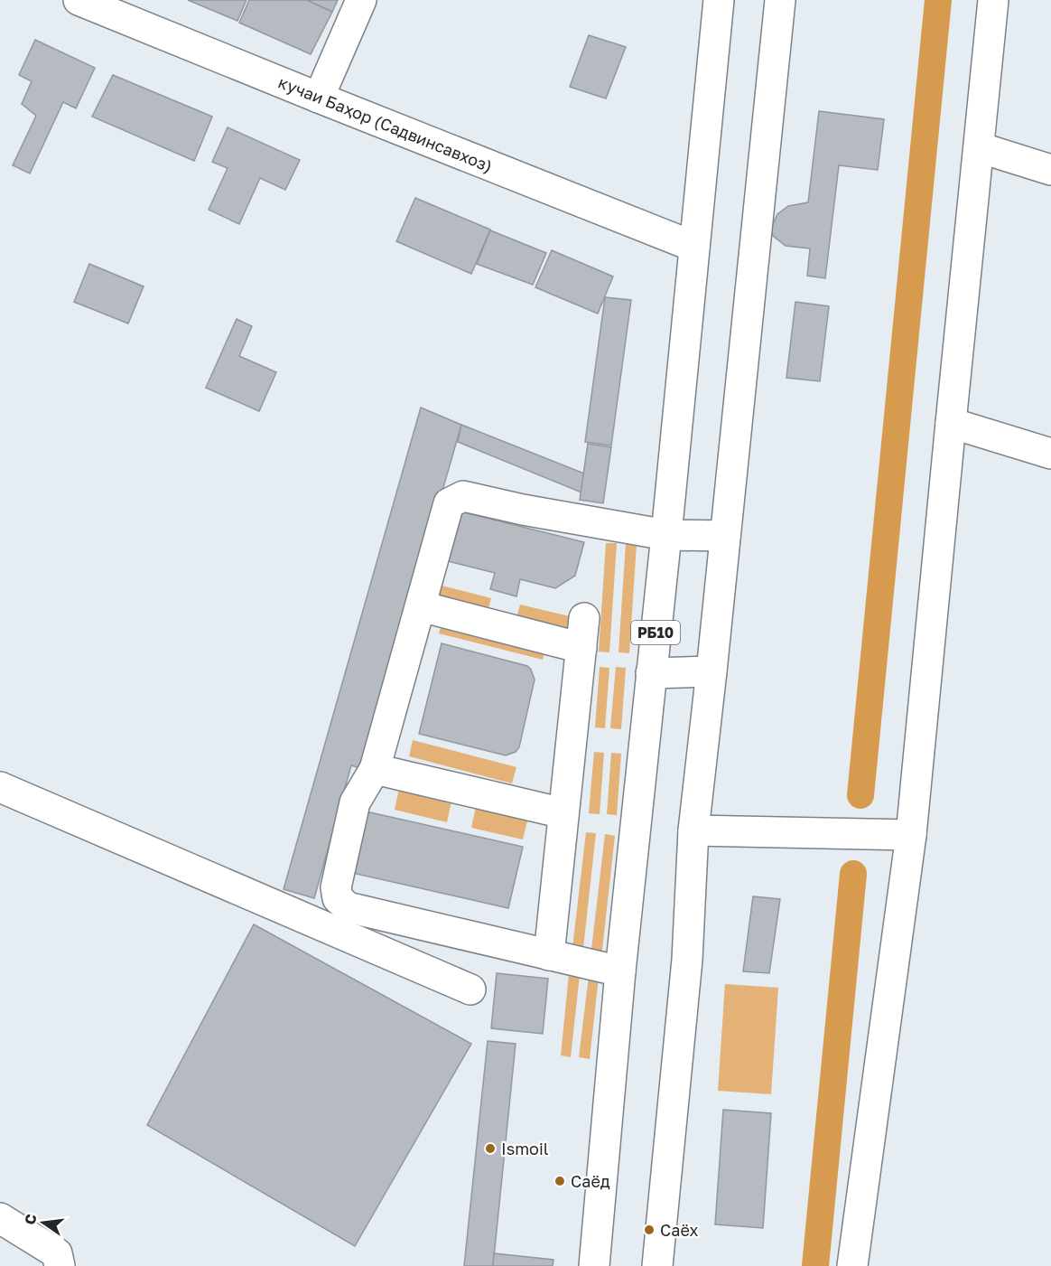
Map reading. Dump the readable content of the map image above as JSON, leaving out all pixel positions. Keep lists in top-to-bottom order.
{
  "streets": {
    "main road": ["кучаи Баҳор (Садвинсавхоз)", "РБ10"]
  },
  "crossings": [
    ["кучаи Баҳор (Садвинсавхоз)", "РБ10"]
  ],
  "places": ["Ismoil", "Саёд", "Саёх"],
  "north": "left"
}
